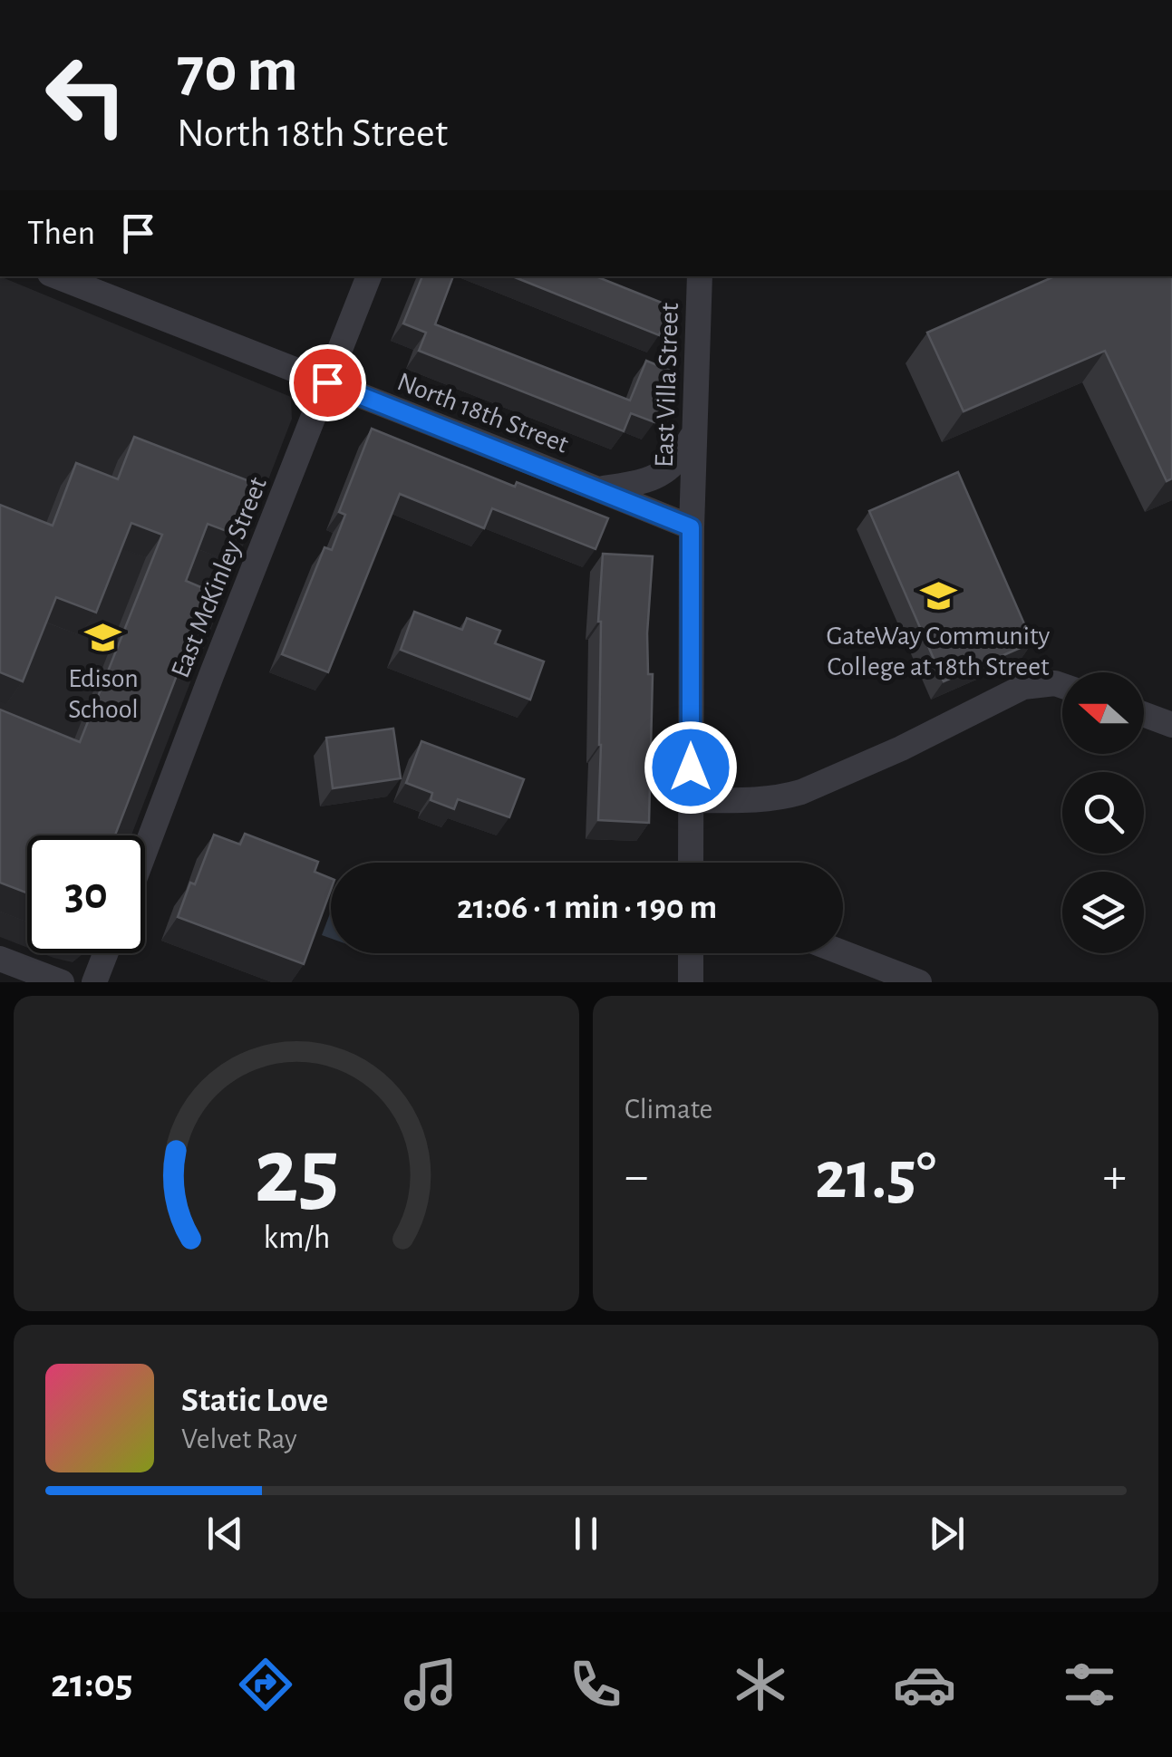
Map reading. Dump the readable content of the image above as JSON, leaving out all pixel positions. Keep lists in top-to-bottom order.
{
  "streets": {
    "street": ["East Villa Street", "North 18th Street", "East McKinley Street"]
  },
  "crossings": [
    ["East Villa Street", "North 18th Street"],
    ["North 18th Street", "East McKinley Street"]
  ],
  "places": {
    "school or university": ["GateWay Community College at 18th Street", "Edison School"]
  },
  "north": "left",
  "page": {
    "turn": ["70 m", "North 18th Street"],
    "then": "Then",
    "limit": "30",
    "trip": "21:06 · 1 min · 190 m",
    "tile": "Climate",
    "heat": ["−", "21.5°", "+"],
    "song": ["Static Love", "Velvet Ray"],
    "tabs": "21:05",
    "gauge": ["25", "km/h"]
  }
}
